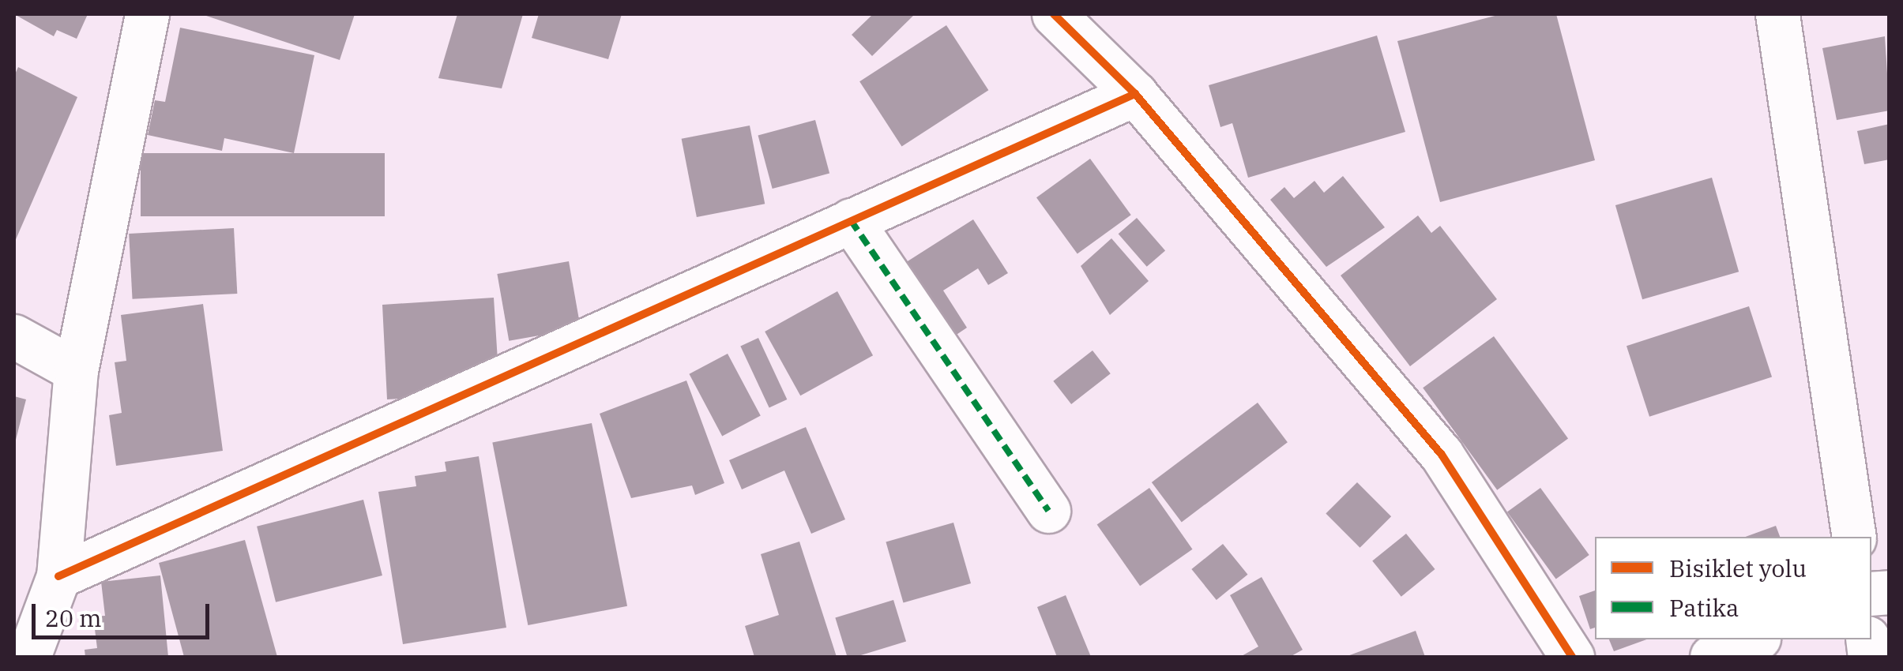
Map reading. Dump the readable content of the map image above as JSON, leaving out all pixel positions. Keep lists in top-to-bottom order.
{
  "legend": ["Bisiklet yolu", "Patika"],
  "scale_bar": "20 m"
}
